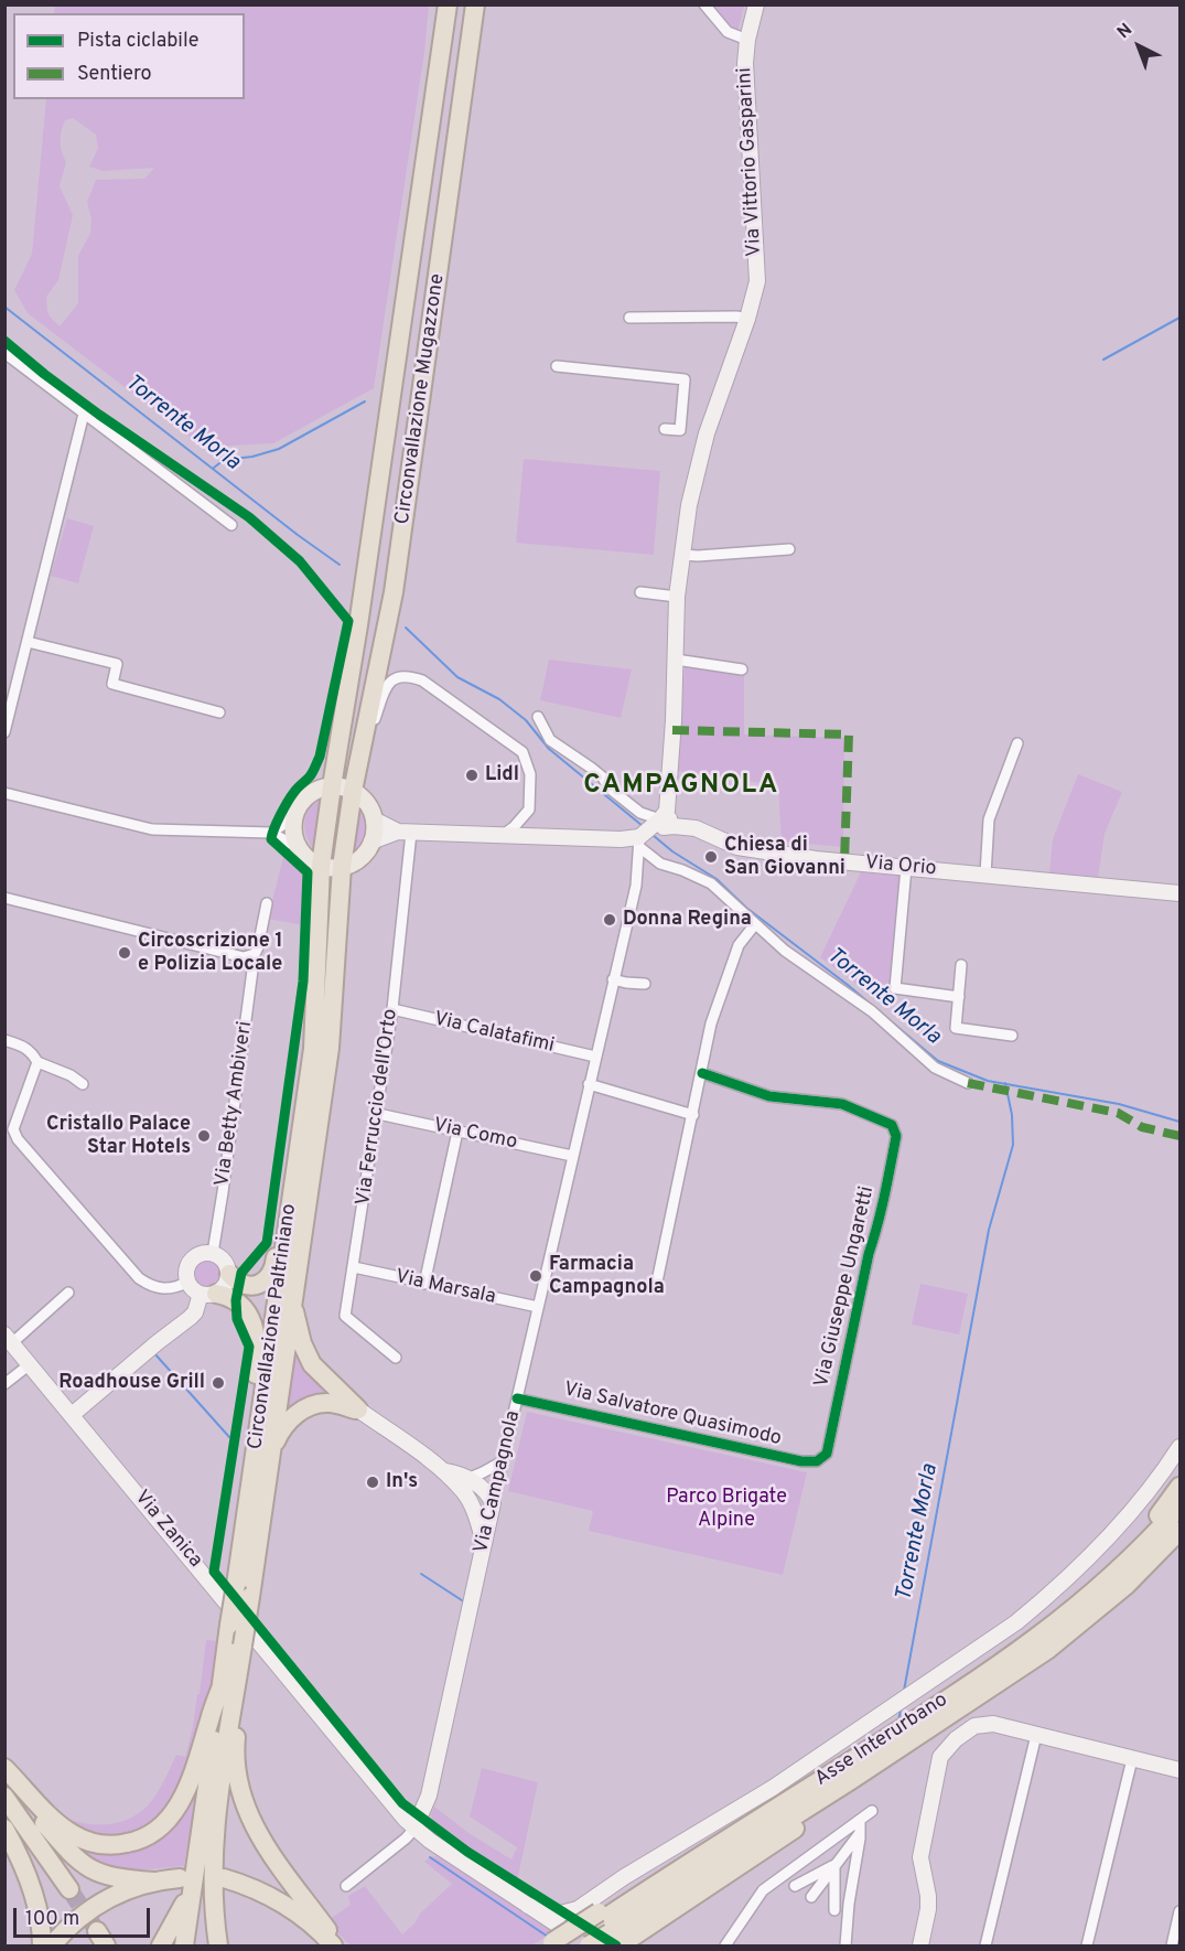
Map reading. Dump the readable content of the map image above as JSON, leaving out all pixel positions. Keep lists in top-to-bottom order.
{
  "streets": {
    "highway": ["Circonvallazione Mugazzone", "Circonvallazione Paltriniano", "Asse Interurbano"],
    "main road": [
      "Via Vittorio Gasparini",
      "Via Orio",
      "Via Campagnola",
      "Via Zanica"
    ],
    "street": [
      "Via Calatafimi",
      "Via Betty Ambiveri",
      "Via Ferruccio dell'Orto",
      "Via Como",
      "Via Giuseppe Ungaretti",
      "Via Marsala",
      "Via Salvatore Quasimodo"
    ]
  },
  "crossings": [
    ["Via Vittorio Gasparini", "Via Orio"],
    ["Via Vittorio Gasparini", "Via Campagnola"],
    ["Circonvallazione Mugazzone", "Via Ferruccio dell'Orto"],
    ["Circonvallazione Mugazzone", "Circonvallazione Paltriniano"],
    ["Via Orio", "Via Campagnola"],
    ["Via Calatafimi", "Via Ferruccio dell'Orto"],
    ["Via Calatafimi", "Via Campagnola"],
    ["Via Ferruccio dell'Orto", "Via Como"],
    ["Via Ferruccio dell'Orto", "Via Marsala"],
    ["Via Ferruccio dell'Orto", "Circonvallazione Paltriniano"],
    ["Via Como", "Via Campagnola"],
    ["Via Giuseppe Ungaretti", "Via Salvatore Quasimodo"],
    ["Via Marsala", "Via Campagnola"],
    ["Via Salvatore Quasimodo", "Via Campagnola"],
    ["Via Campagnola", "Via Zanica"],
    ["Via Zanica", "Asse Interurbano"]
  ],
  "districts": ["CAMPAGNOLA"],
  "water": ["Torrente Morla"],
  "parks": ["Parco Brigate Alpine"],
  "places": [
    "Lidl",
    "Chiesa di San Giovanni",
    "Donna Regina",
    "Circoscrizione 1 e Polizia Locale",
    "Cristallo Palace Star Hotels",
    "Farmacia Campagnola",
    "Roadhouse Grill",
    "In's"
  ],
  "legend": ["Pista ciclabile", "Sentiero"],
  "scale_bar": "100 m",
  "north": "top left"
}
